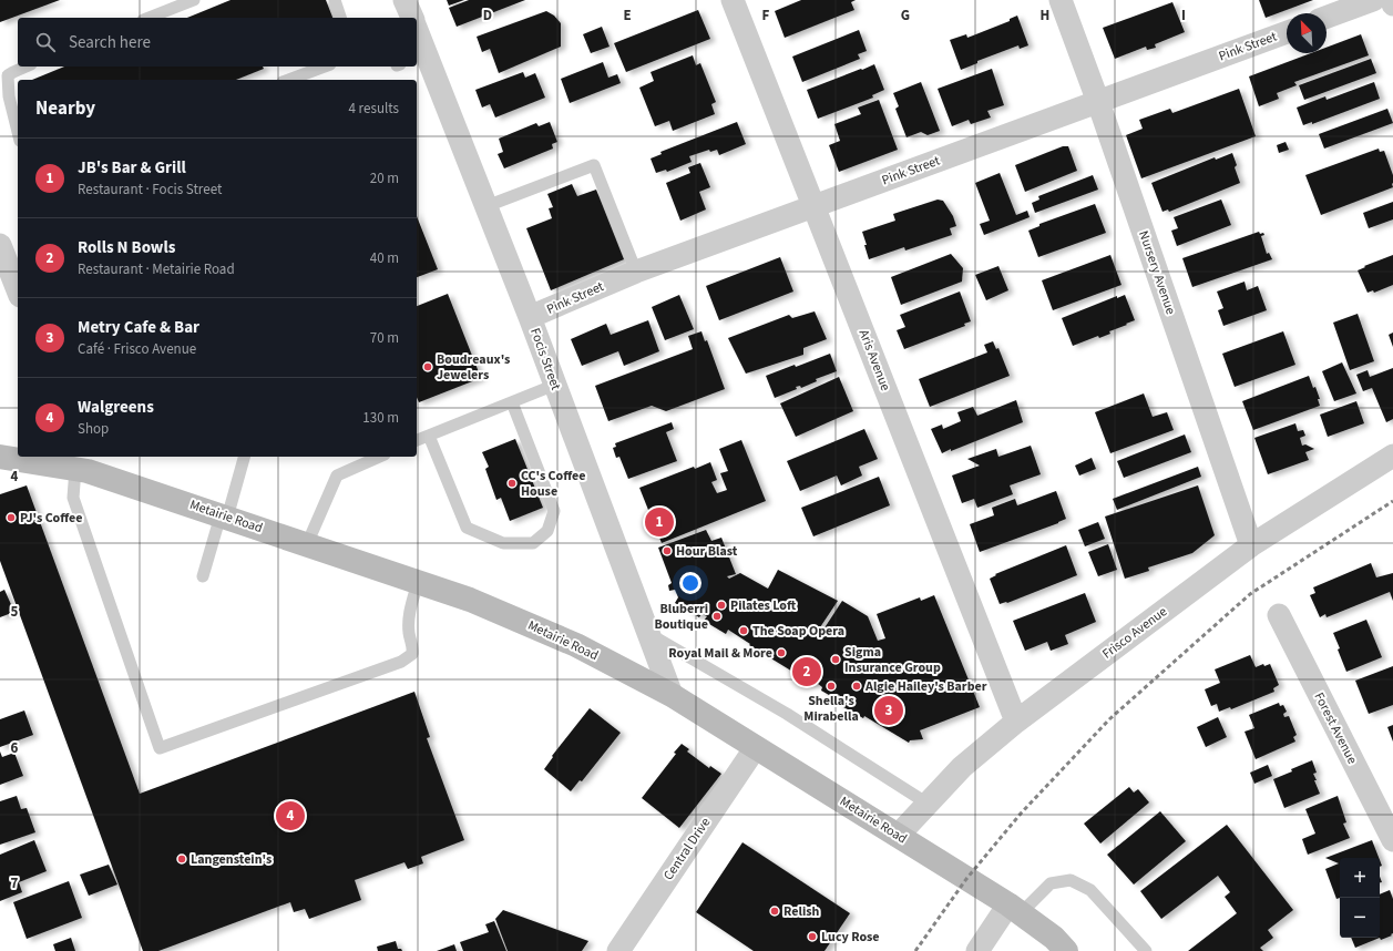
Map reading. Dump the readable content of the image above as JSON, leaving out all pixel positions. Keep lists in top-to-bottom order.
{
  "streets": {
    "main road": ["Metairie Road"],
    "street": [
      "Pink Street",
      "Nursery Avenue",
      "Focis Street",
      "Aris Avenue",
      "Frisco Avenue",
      "Forest Avenue",
      "Central Drive"
    ]
  },
  "crossings": [
    ["Pink Street", "Nursery Avenue"],
    ["Pink Street", "Focis Street"],
    ["Pink Street", "Aris Avenue"],
    ["Nursery Avenue", "Frisco Avenue"],
    ["Focis Street", "Metairie Road"],
    ["Aris Avenue", "Frisco Avenue"],
    ["Metairie Road", "Frisco Avenue"],
    ["Metairie Road", "Central Drive"]
  ],
  "places": [
    "Boudreaux's Jewelers",
    "CC's Coffee House",
    "PJ's Coffee",
    "Hour Blast",
    "Pilates Loft",
    "Bluberri Boutique",
    "The Soap Opera",
    "Royal Mail & More",
    "Sigma Insurance Group",
    "Shella's Mirabella",
    "Algie Hailey's Barber",
    "Langenstein's",
    "Relish",
    "Lucy Rose"
  ],
  "north": "top left",
  "page": {
    "search": "Search here",
    "heading": ["Nearby", "4 results"],
    "list": [
      {
        "mark": "1",
        "name": "JB's Bar & Grill",
        "note": "Restaurant · Focis Street",
        "value": "20 m"
      },
      {
        "mark": "2",
        "name": "Rolls N Bowls",
        "note": "Restaurant · Metairie Road",
        "value": "40 m"
      },
      {
        "mark": "3",
        "name": "Metry Cafe & Bar",
        "note": "Café · Frisco Avenue",
        "value": "70 m"
      },
      {
        "mark": "4",
        "name": "Walgreens",
        "note": "Shop",
        "value": "130 m"
      }
    ],
    "pins": [
      "1",
      "2",
      "3",
      "4"
    ],
    "map_buttons": ["+", "−"]
  },
  "grid": {
    "columns": [
      "D",
      "E",
      "F",
      "G",
      "H",
      "I"
    ],
    "rows": [
      "4",
      "5",
      "6",
      "7"
    ]
  }
}
